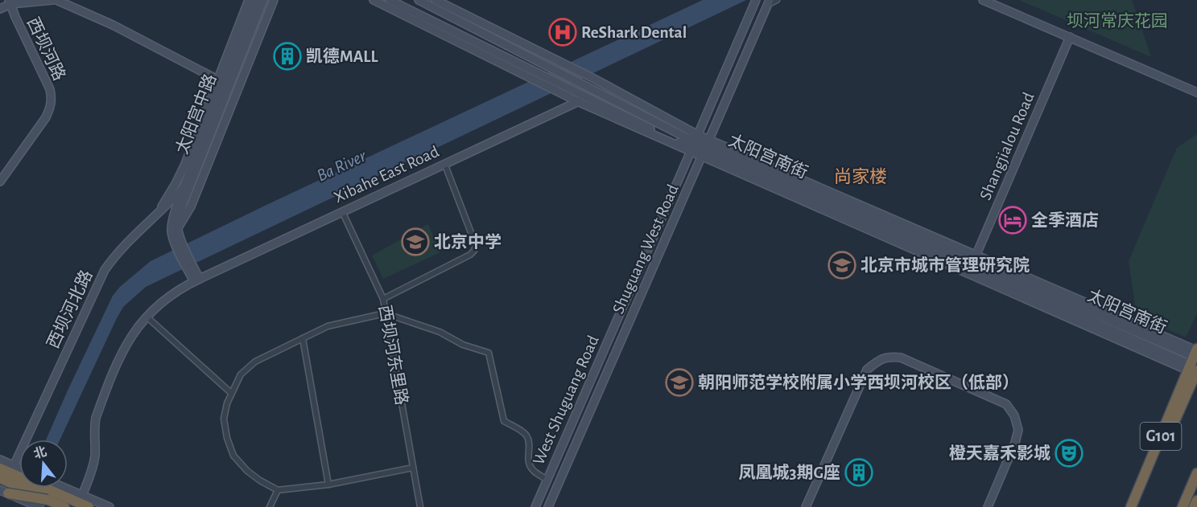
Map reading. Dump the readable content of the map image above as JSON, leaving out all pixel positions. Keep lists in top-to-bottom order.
{
  "streets": {
    "highway": ["G101"],
    "street": [
      "西坝河路",
      "太阳宫中路",
      "Shangjialou Road",
      "太阳宫南街",
      "Xibahe East Road",
      "Shuguang West Road",
      "西坝河北路",
      "西坝河东里路",
      "West Shuguang Road"
    ]
  },
  "crossings": [
    ["太阳宫中路", "西坝河北路"],
    ["Shangjialou Road", "太阳宫南街"],
    ["太阳宫南街", "Xibahe East Road"],
    ["太阳宫南街", "Shuguang West Road"],
    ["太阳宫南街", "West Shuguang Road"],
    ["太阳宫南街", "G101"],
    ["Xibahe East Road", "西坝河东里路"]
  ],
  "districts": ["尚家楼"],
  "water": ["Ba River"],
  "parks": ["坝河常庆花园"],
  "places": {
    "hospital": ["ReShark Dental"],
    "building": ["凯德MALL", "凤凰城3期G座"],
    "hotel": ["全季酒店"],
    "school or university": ["北京中学", "北京市城市管理研究院", "朝阳师范学校附属小学西坝河校区（低部）"],
    "theatre": ["橙天嘉禾影城"]
  },
  "north": "top"
}
